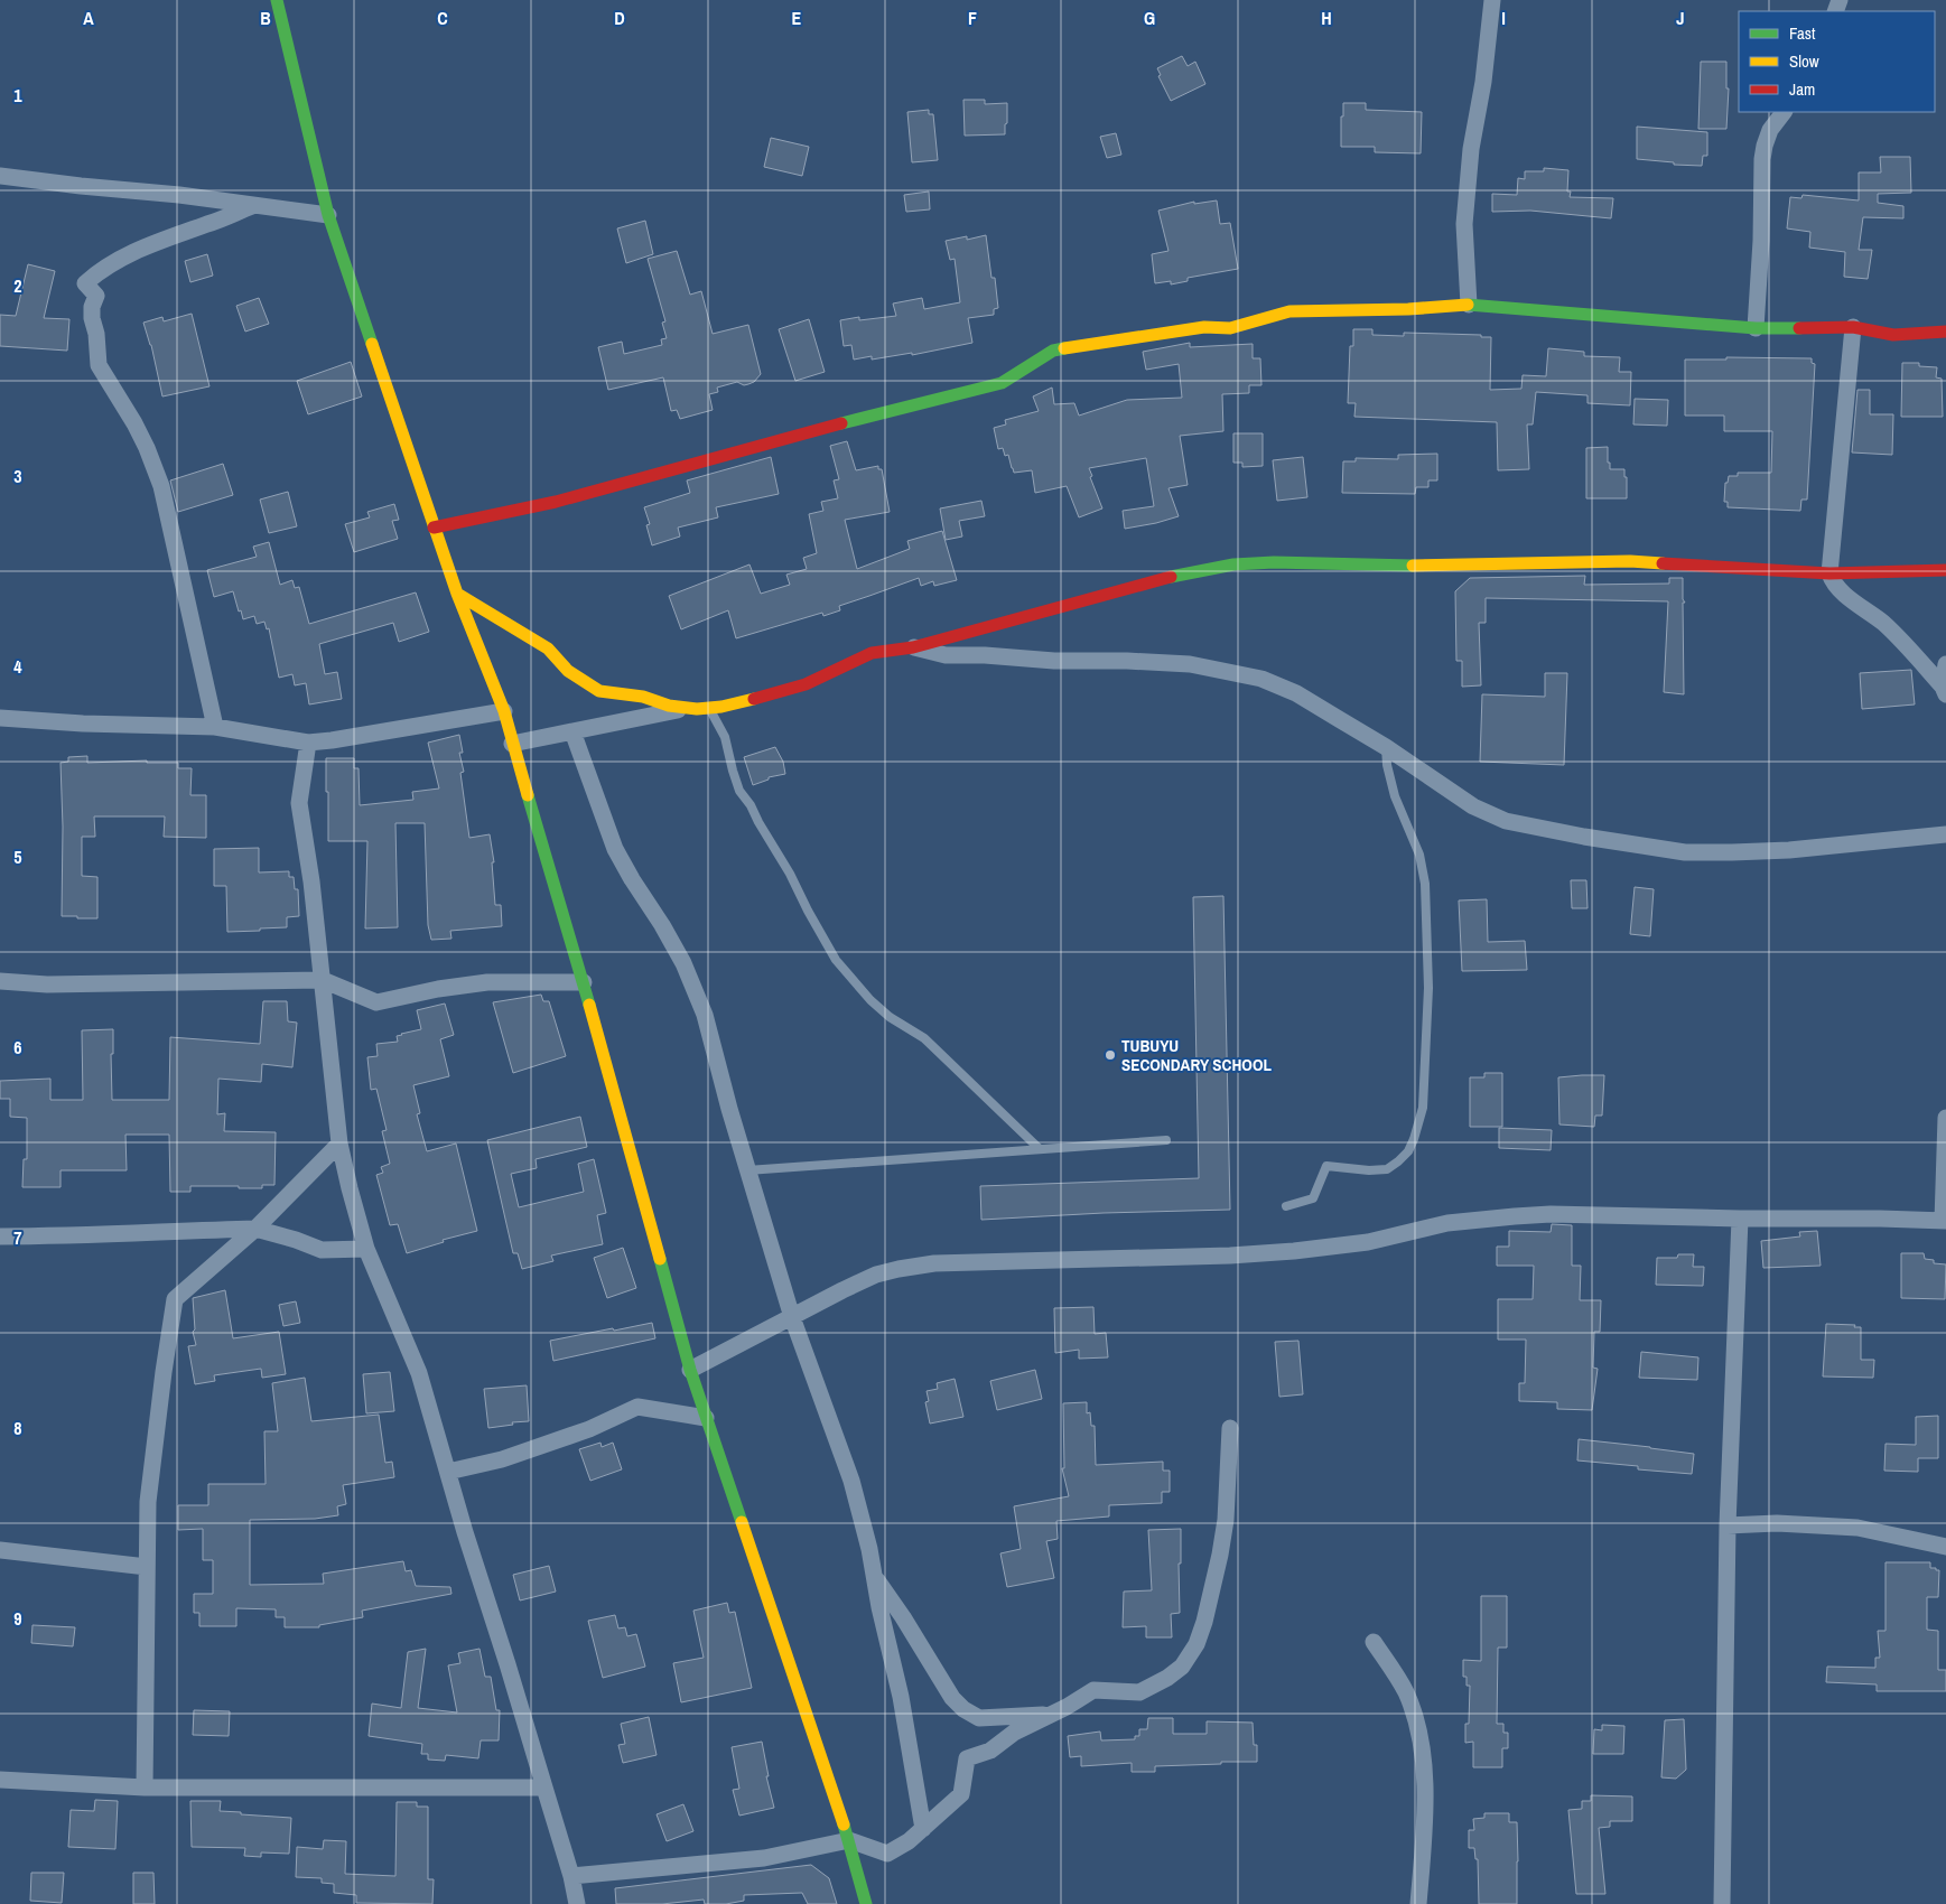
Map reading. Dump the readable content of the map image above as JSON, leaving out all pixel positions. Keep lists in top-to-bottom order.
{
  "places": ["TUBUYU SECONDARY SCHOOL"],
  "legend": ["Fast", "Slow", "Jam"],
  "grid": {
    "columns": [
      "A",
      "B",
      "C",
      "D",
      "E",
      "F",
      "G",
      "H",
      "I",
      "J"
    ],
    "rows": [
      "1",
      "2",
      "3",
      "4",
      "5",
      "6",
      "7",
      "8",
      "9"
    ]
  }
}
